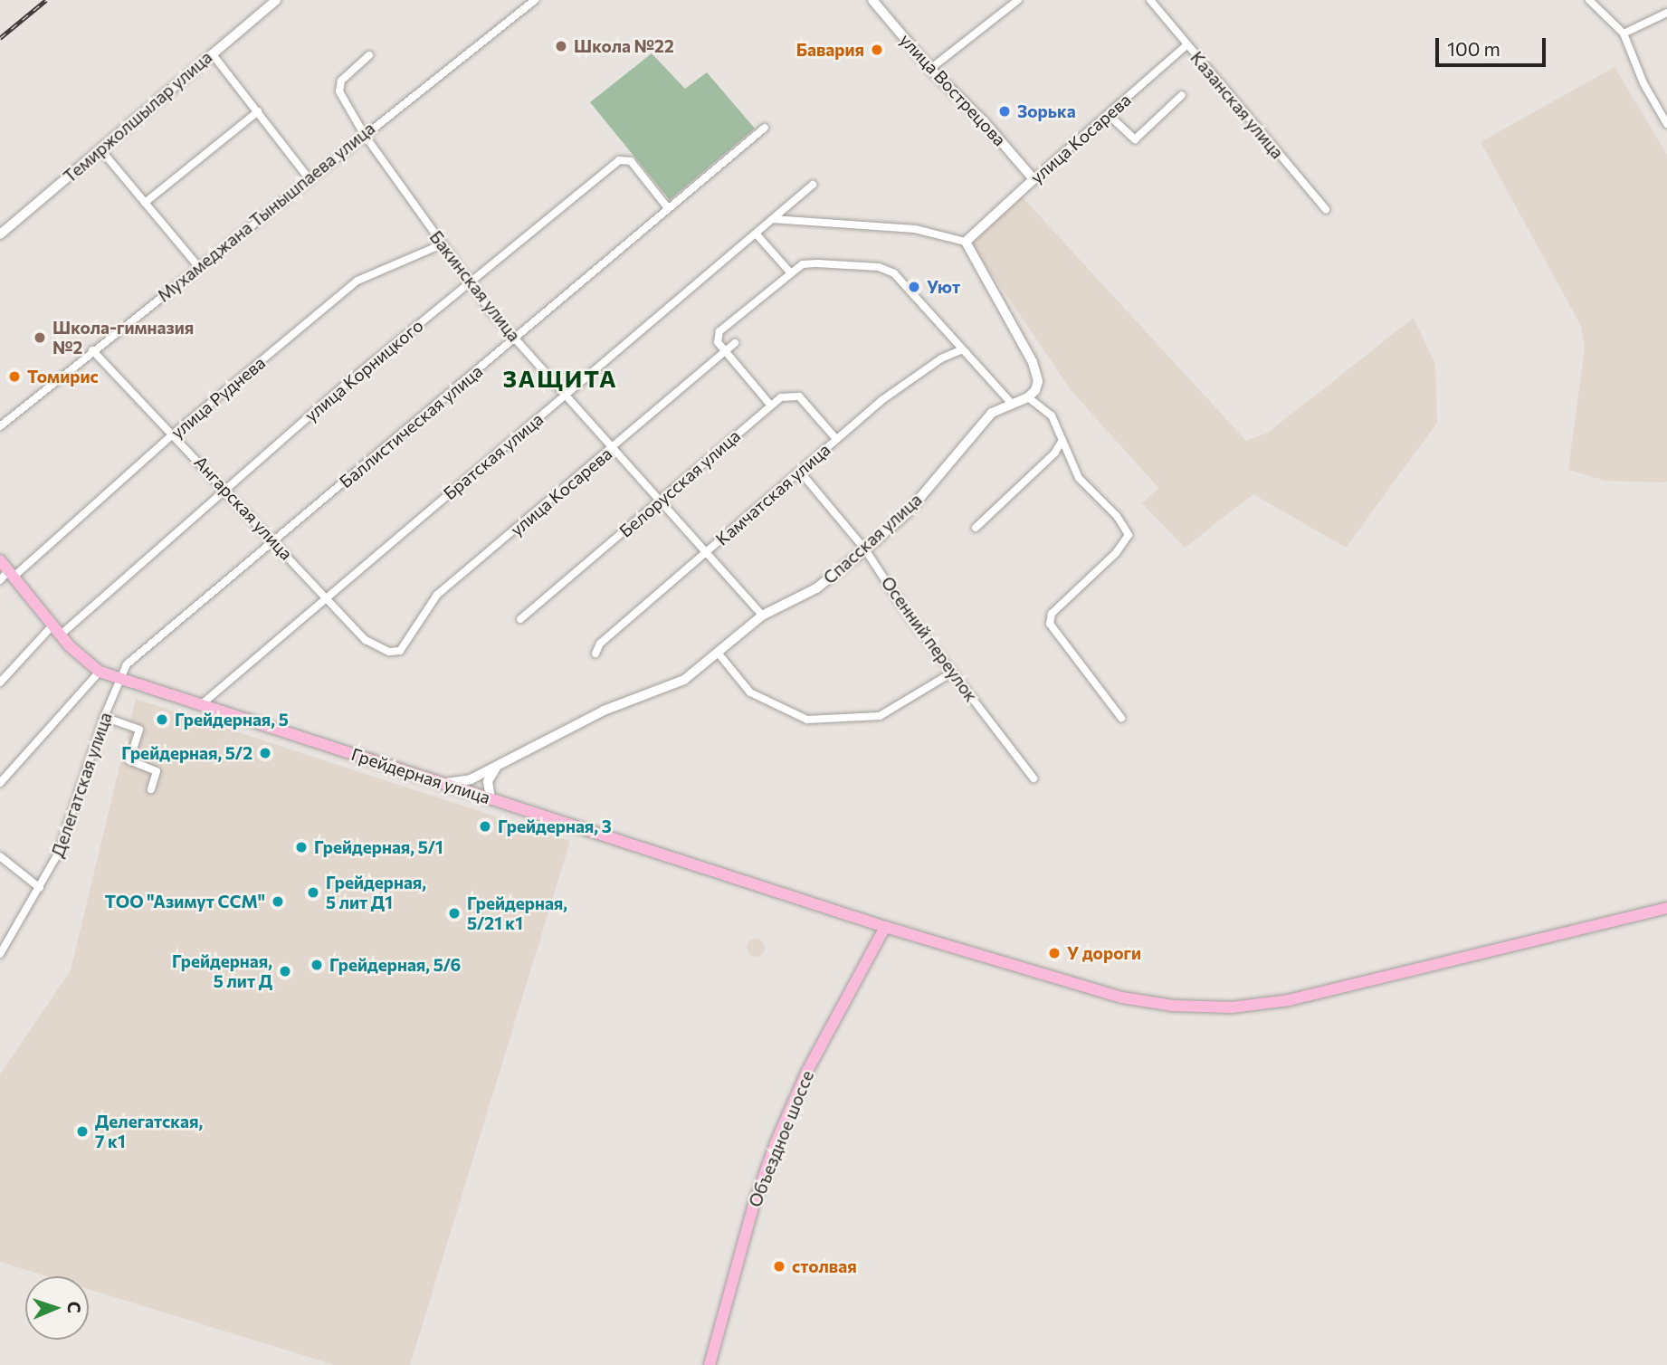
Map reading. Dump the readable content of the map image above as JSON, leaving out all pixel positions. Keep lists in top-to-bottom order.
{
  "streets": {
    "main road": ["Грейдерная улица", "Объездное шоссе"],
    "street": [
      "улица Вострецова",
      "Казанская улица",
      "Темиржолшылар улица",
      "улица Косарева",
      "Мухамеджана Тынышпаева улица",
      "Бакинская улица",
      "улица Корницкого",
      "улица Руднева",
      "Баллистическая улица",
      "Братская улица",
      "Белорусская улица",
      "Камчатская улица",
      "Ангарская улица",
      "Спасская улица",
      "Осенний переулок",
      "Делегатская улица"
    ]
  },
  "crossings": [
    ["улица Вострецова", "улица Косарева"],
    ["Казанская улица", "улица Косарева"],
    ["улица Косарева", "Бакинская улица"],
    ["улица Косарева", "Ангарская улица"],
    ["Мухамеджана Тынышпаева улица", "Бакинская улица"],
    ["Мухамеджана Тынышпаева улица", "Ангарская улица"],
    ["Бакинская улица", "улица Корницкого"],
    ["Бакинская улица", "улица Руднева"],
    ["Бакинская улица", "Баллистическая улица"],
    ["Бакинская улица", "Братская улица"],
    ["Бакинская улица", "Белорусская улица"],
    ["Бакинская улица", "Камчатская улица"],
    ["Бакинская улица", "Спасская улица"],
    ["улица Корницкого", "Баллистическая улица"],
    ["улица Корницкого", "Ангарская улица"],
    ["улица Корницкого", "Грейдерная улица"],
    ["улица Руднева", "Ангарская улица"],
    ["улица Руднева", "Грейдерная улица"],
    ["Баллистическая улица", "Ангарская улица"],
    ["Баллистическая улица", "Грейдерная улица"],
    ["Баллистическая улица", "Делегатская улица"],
    ["Братская улица", "Ангарская улица"],
    ["Братская улица", "Грейдерная улица"],
    ["Белорусская улица", "Камчатская улица"],
    ["Камчатская улица", "Осенний переулок"],
    ["Спасская улица", "Осенний переулок"],
    ["Спасская улица", "Грейдерная улица"],
    ["Грейдерная улица", "Делегатская улица"],
    ["Грейдерная улица", "Объездное шоссе"]
  ],
  "districts": ["ЗАЩИТА"],
  "places": [
    "Школа №22",
    "Бавария",
    "Зорька",
    "Уют",
    "Школа-гимназия №2",
    "Томирис",
    "Грейдерная, 5",
    "Грейдерная, 5/2",
    "Грейдерная, 3",
    "Грейдерная, 5/1",
    "Грейдерная, 5 лит Д1",
    "ТОО \"Азимут ССМ\"",
    "Грейдерная, 5/21 к1",
    "У дороги",
    "Грейдерная, 5/6",
    "Грейдерная, 5 лит Д",
    "Делегатская, 7 к1",
    "столвая"
  ],
  "scale_bar": "100 m",
  "north": "right"
}
